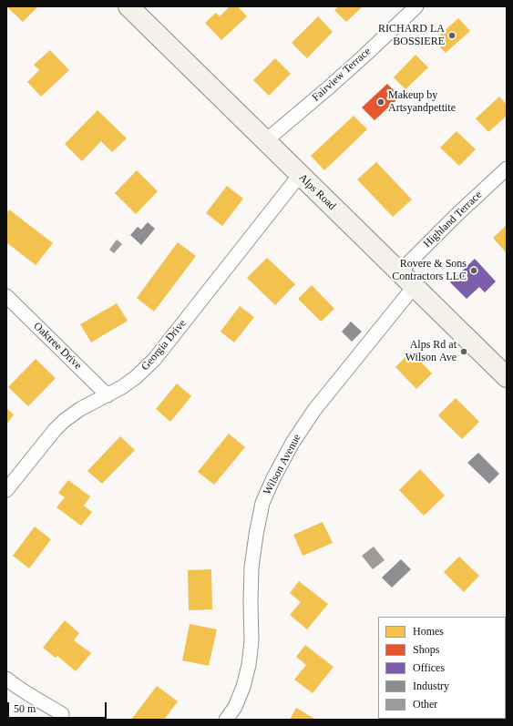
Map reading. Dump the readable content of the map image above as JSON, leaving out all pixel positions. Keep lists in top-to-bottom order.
{
  "streets": {
    "main road": ["Alps Road"],
    "street": [
      "Fairview Terrace",
      "Highland Terrace",
      "Georgia Drive",
      "Oaktree Drive",
      "Wilson Avenue"
    ]
  },
  "crossings": [
    ["Fairview Terrace", "Alps Road"],
    ["Alps Road", "Highland Terrace"],
    ["Alps Road", "Georgia Drive"],
    ["Alps Road", "Wilson Avenue"],
    ["Georgia Drive", "Oaktree Drive"]
  ],
  "places": [
    "RICHARD LA BOSSIERE",
    "Makeup by Artsyandpettite",
    "Rovere & Sons Contractors LLC",
    "Alps Rd at Wilson Ave"
  ],
  "legend": [
    "Homes",
    "Shops",
    "Offices",
    "Industry",
    "Other"
  ],
  "scale_bar": "50 m"
}
